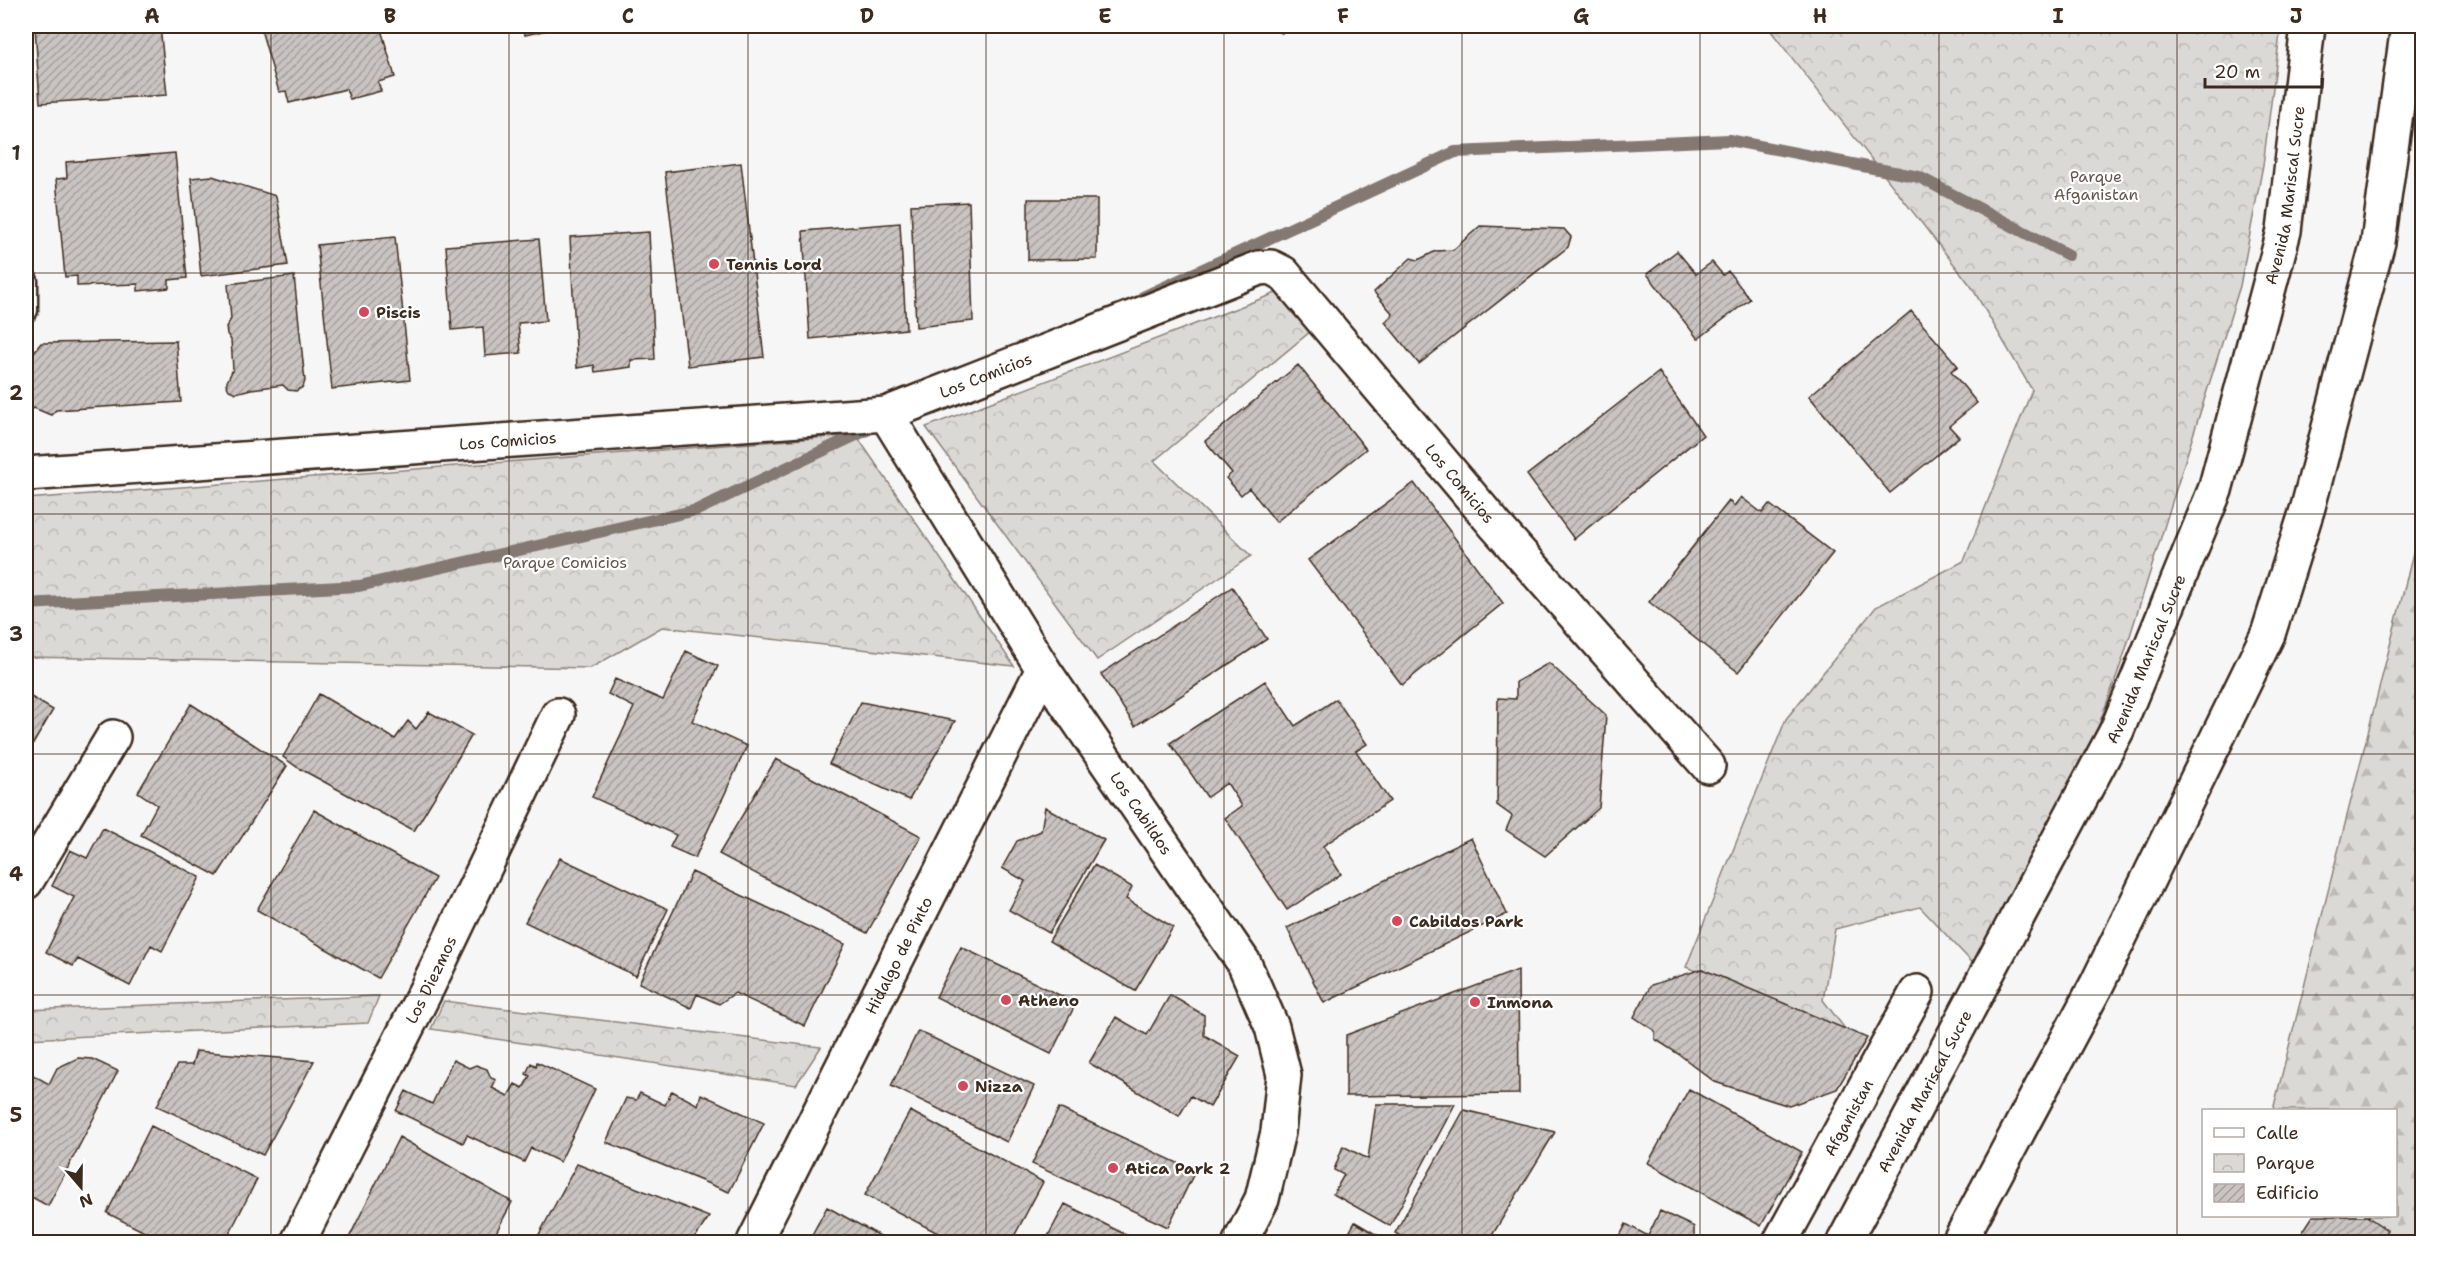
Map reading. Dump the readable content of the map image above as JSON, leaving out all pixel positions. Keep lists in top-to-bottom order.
{
  "streets": {
    "street": [
      "Avenida Mariscal Sucre",
      "Los Comicios",
      "Los Cabildos",
      "Hidalgo de Pinto",
      "Los Diezmos",
      "Afganistan"
    ]
  },
  "crossings": [
    ["Los Comicios", "Los Cabildos"],
    ["Los Cabildos", "Hidalgo de Pinto"]
  ],
  "parks": ["Parque Afganistan", "Parque Comicios"],
  "places": [
    "Tennis Lord",
    "Piscis",
    "Cabildos Park",
    "Atheno",
    "Inmona",
    "Nizza",
    "Atica Park 2"
  ],
  "legend": ["Calle", "Parque", "Edificio"],
  "scale_bar": "20 m",
  "north": "bottom",
  "grid": {
    "columns": [
      "A",
      "B",
      "C",
      "D",
      "E",
      "F",
      "G",
      "H",
      "I",
      "J"
    ],
    "rows": [
      "1",
      "2",
      "3",
      "4",
      "5"
    ]
  }
}
